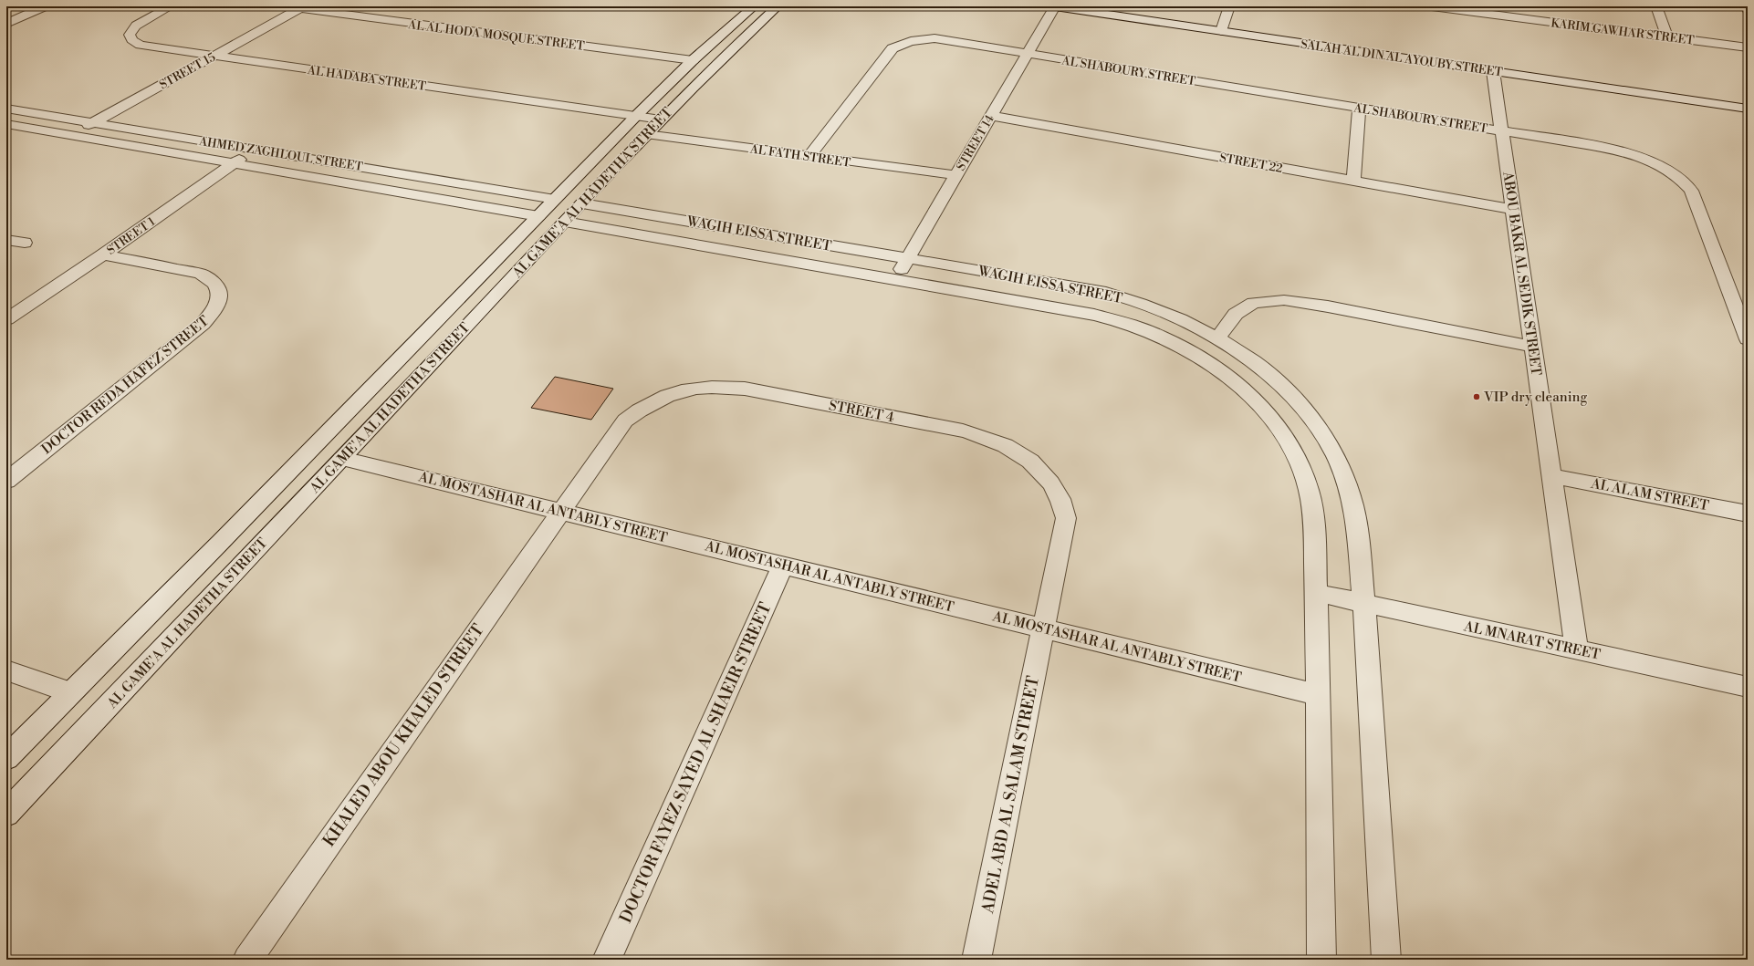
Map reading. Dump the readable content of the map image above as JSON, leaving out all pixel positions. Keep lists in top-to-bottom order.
{
  "streets": {
    "street": [
      "KARIM GAWHAR STREET",
      "AL AL HODA MOSQUE STREET",
      "SALAH AL DIN AL AYOUBY STREET",
      "STREET 15",
      "AL SHABOURY STREET",
      "AL HADABA STREET",
      "STREET 14",
      "AHMED ZAGHLOUL STREET",
      "AL FATH STREET",
      "STREET 22",
      "AL GAME'A AL HADETHA STREET",
      "WAGIH EISSA STREET",
      "STREET 1",
      "ABOU BAKR AL SEDIK STREET",
      "DOCTOR REDA HAFEZ STREET",
      "STREET 4",
      "AL ALAM STREET",
      "AL MOSTASHAR AL ANTABLY STREET",
      "AL MNARAT STREET",
      "KHALED ABOU KHALED STREET",
      "DOCTOR FAYEZ SAYED AL SHAEIR STREET",
      "ADEL ABD AL SALAM STREET"
    ]
  },
  "crossings": [
    ["AL AL HODA MOSQUE STREET", "STREET 15"],
    ["AL AL HODA MOSQUE STREET", "AL GAME'A AL HADETHA STREET"],
    ["SALAH AL DIN AL AYOUBY STREET", "STREET 14"],
    ["SALAH AL DIN AL AYOUBY STREET", "ABOU BAKR AL SEDIK STREET"],
    ["STREET 15", "AL HADABA STREET"],
    ["STREET 15", "AHMED ZAGHLOUL STREET"],
    ["AL SHABOURY STREET", "STREET 14"],
    ["AL SHABOURY STREET", "AL FATH STREET"],
    ["AL SHABOURY STREET", "ABOU BAKR AL SEDIK STREET"],
    ["AL HADABA STREET", "AL GAME'A AL HADETHA STREET"],
    ["STREET 14", "AL FATH STREET"],
    ["STREET 14", "STREET 22"],
    ["STREET 14", "WAGIH EISSA STREET"],
    ["AHMED ZAGHLOUL STREET", "AL GAME'A AL HADETHA STREET"],
    ["AHMED ZAGHLOUL STREET", "STREET 1"],
    ["AL FATH STREET", "AL GAME'A AL HADETHA STREET"],
    ["STREET 22", "ABOU BAKR AL SEDIK STREET"],
    ["AL GAME'A AL HADETHA STREET", "WAGIH EISSA STREET"],
    ["AL GAME'A AL HADETHA STREET", "AL MOSTASHAR AL ANTABLY STREET"],
    ["WAGIH EISSA STREET", "AL MOSTASHAR AL ANTABLY STREET"],
    ["WAGIH EISSA STREET", "AL MNARAT STREET"],
    ["STREET 1", "DOCTOR REDA HAFEZ STREET"],
    ["ABOU BAKR AL SEDIK STREET", "AL ALAM STREET"],
    ["ABOU BAKR AL SEDIK STREET", "AL MNARAT STREET"],
    ["STREET 4", "AL MOSTASHAR AL ANTABLY STREET"],
    ["STREET 4", "KHALED ABOU KHALED STREET"],
    ["STREET 4", "ADEL ABD AL SALAM STREET"],
    ["AL MOSTASHAR AL ANTABLY STREET", "KHALED ABOU KHALED STREET"],
    ["AL MOSTASHAR AL ANTABLY STREET", "DOCTOR FAYEZ SAYED AL SHAEIR STREET"],
    ["AL MOSTASHAR AL ANTABLY STREET", "ADEL ABD AL SALAM STREET"]
  ],
  "places": ["VIP dry cleaning"]
}
